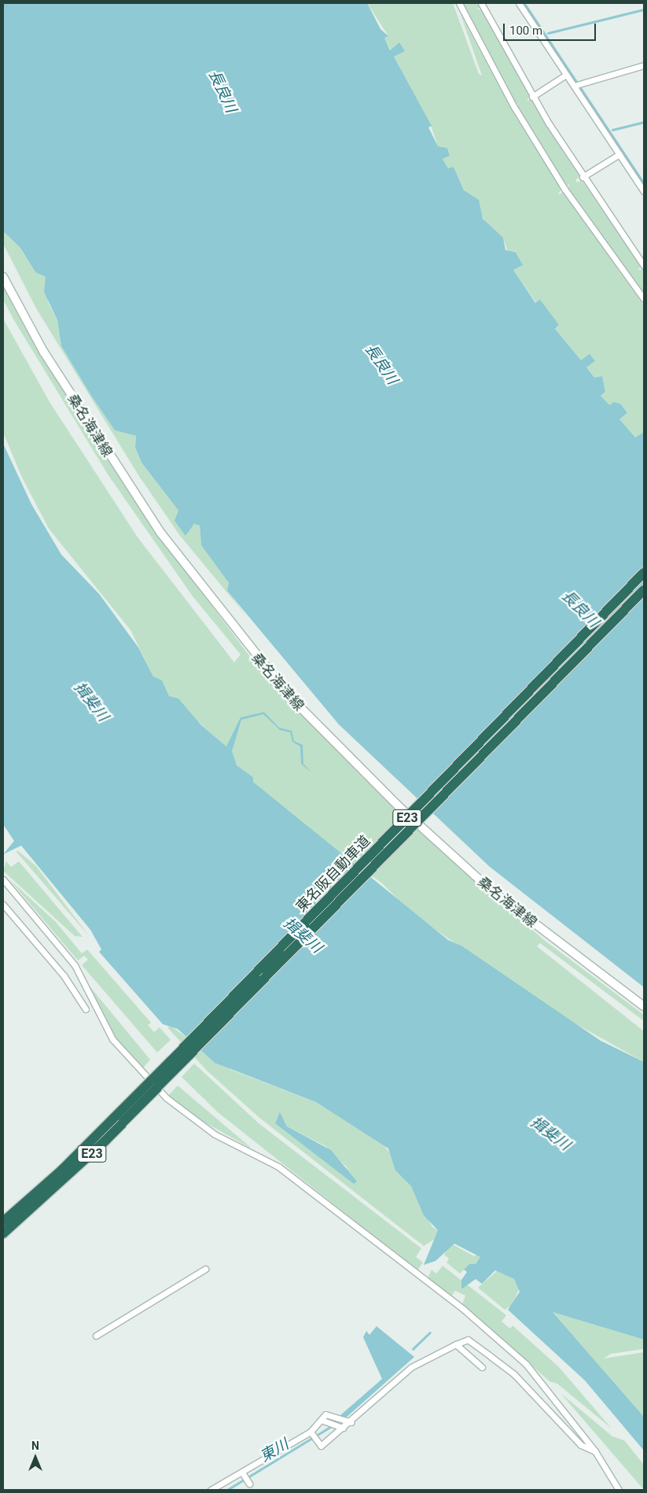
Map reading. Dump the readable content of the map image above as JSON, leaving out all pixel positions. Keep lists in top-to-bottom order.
{
  "streets": {
    "highway": ["E23", "東名阪自動車道"],
    "main road": ["桑名海津線"]
  },
  "water": ["長良川", "揖斐川", "東川"],
  "scale_bar": "100 m",
  "north": "top"
}
